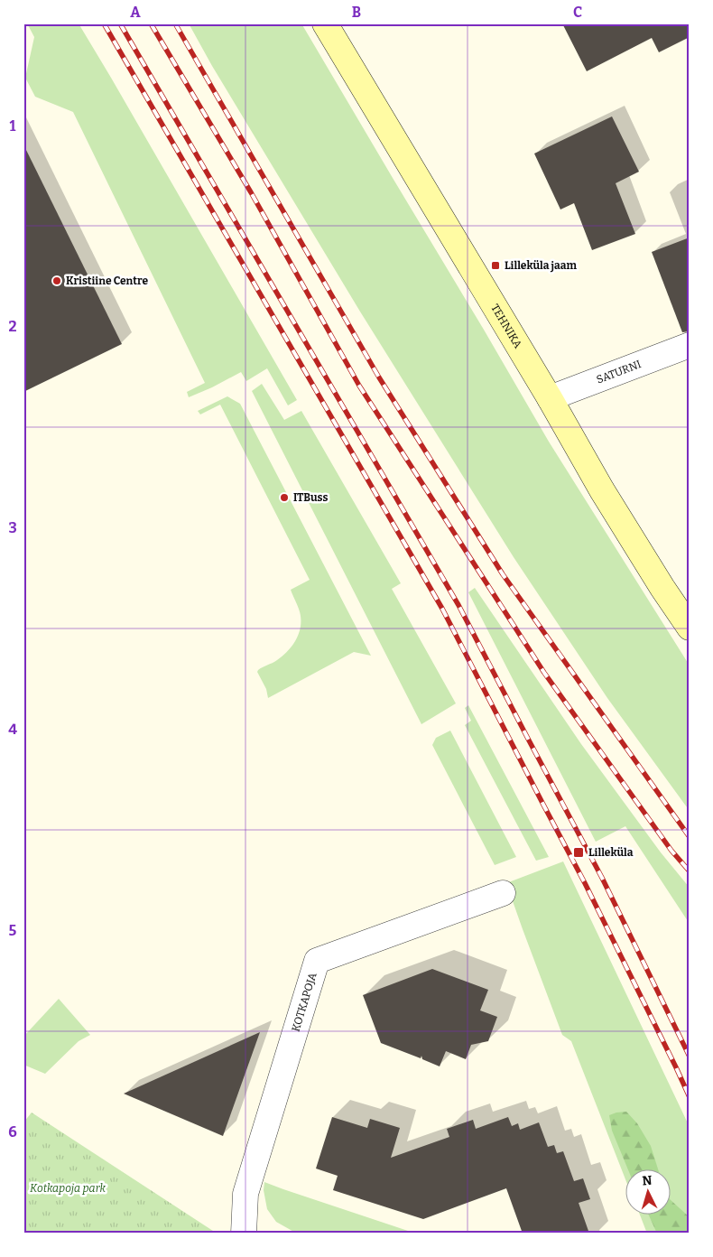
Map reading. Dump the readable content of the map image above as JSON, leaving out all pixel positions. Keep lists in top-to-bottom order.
{
  "streets": {
    "main road": ["TEHNIKA"],
    "street": ["SATURNI", "KOTKAPOJA"]
  },
  "crossings": [
    ["TEHNIKA", "SATURNI"]
  ],
  "parks": ["Kotkapoja park"],
  "places": {
    "transit": ["Lilleküla jaam", "Lilleküla"],
    "other": ["Kristiine Centre", "ITBuss"]
  },
  "north": "top",
  "grid": {
    "columns": ["A", "B", "C"],
    "rows": [
      "1",
      "2",
      "3",
      "4",
      "5",
      "6"
    ]
  }
}
